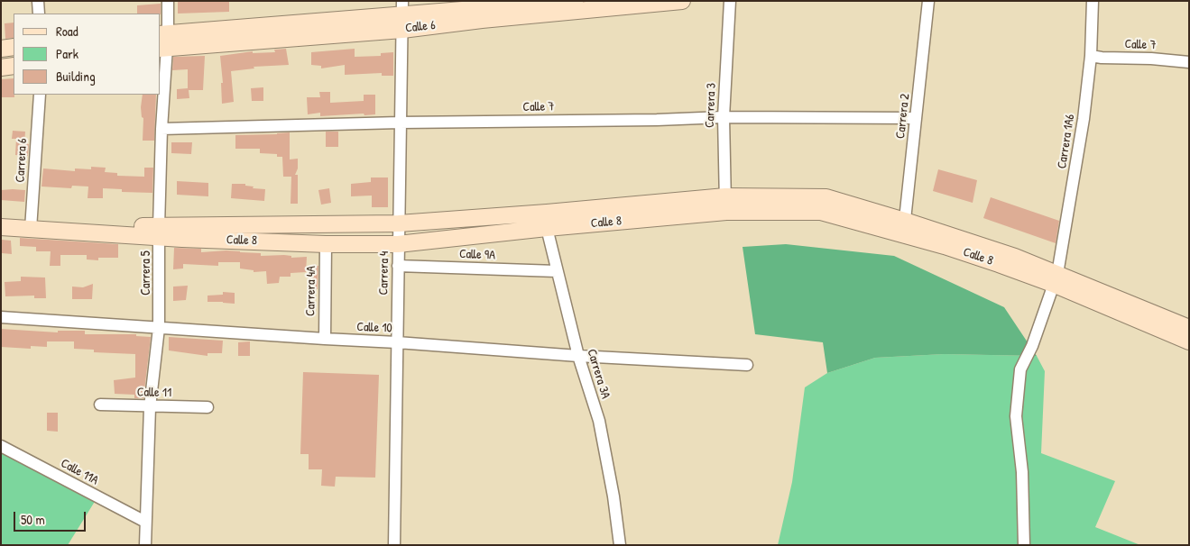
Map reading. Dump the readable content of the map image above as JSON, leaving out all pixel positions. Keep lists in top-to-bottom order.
{
  "streets": {
    "street": [
      "Calle 6",
      "Calle 7",
      "Carrera 3",
      "Carrera 2",
      "Carrera 1A6",
      "Carrera 6",
      "Calle 8",
      "Calle 9A",
      "Carrera 5",
      "Carrera 4",
      "Carrera 4A",
      "Calle 10",
      "Carrera 3A",
      "Calle 11",
      "Calle 11A"
    ]
  },
  "crossings": [
    ["Calle 6", "Carrera 5"],
    ["Calle 6", "Carrera 4"],
    ["Calle 7", "Carrera 3"],
    ["Calle 7", "Carrera 2"],
    ["Calle 7", "Carrera 1A6"],
    ["Calle 7", "Carrera 5"],
    ["Calle 7", "Carrera 4"],
    ["Carrera 3", "Calle 8"],
    ["Carrera 2", "Calle 8"],
    ["Carrera 1A6", "Calle 8"],
    ["Carrera 6", "Calle 8"],
    ["Calle 8", "Carrera 5"],
    ["Calle 8", "Carrera 4"],
    ["Calle 8", "Carrera 4A"],
    ["Calle 8", "Carrera 3A"],
    ["Calle 9A", "Carrera 4"],
    ["Calle 9A", "Carrera 3A"],
    ["Carrera 5", "Calle 10"],
    ["Carrera 5", "Calle 11"],
    ["Carrera 5", "Calle 11A"],
    ["Carrera 4", "Calle 10"],
    ["Carrera 4A", "Calle 10"],
    ["Calle 10", "Carrera 3A"]
  ],
  "legend": ["Road", "Park", "Building"],
  "scale_bar": "50 m"
}
